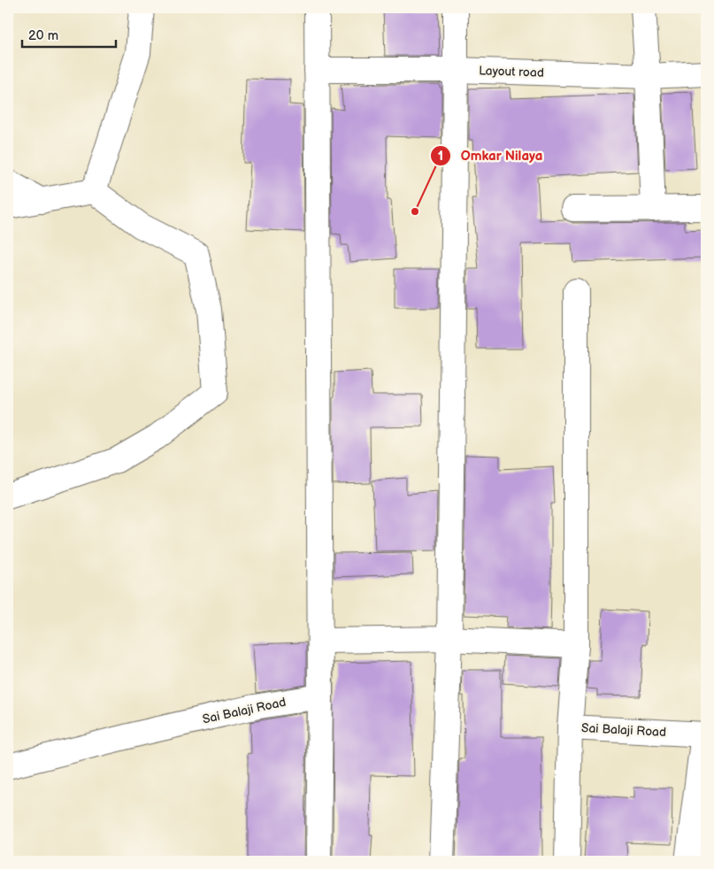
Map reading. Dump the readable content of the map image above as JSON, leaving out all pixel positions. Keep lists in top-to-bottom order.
{
  "streets": {
    "street": ["Layout road", "Sai Balaji Road"]
  },
  "places": ["Omkar Nilaya"],
  "scale_bar": "20 m"
}
